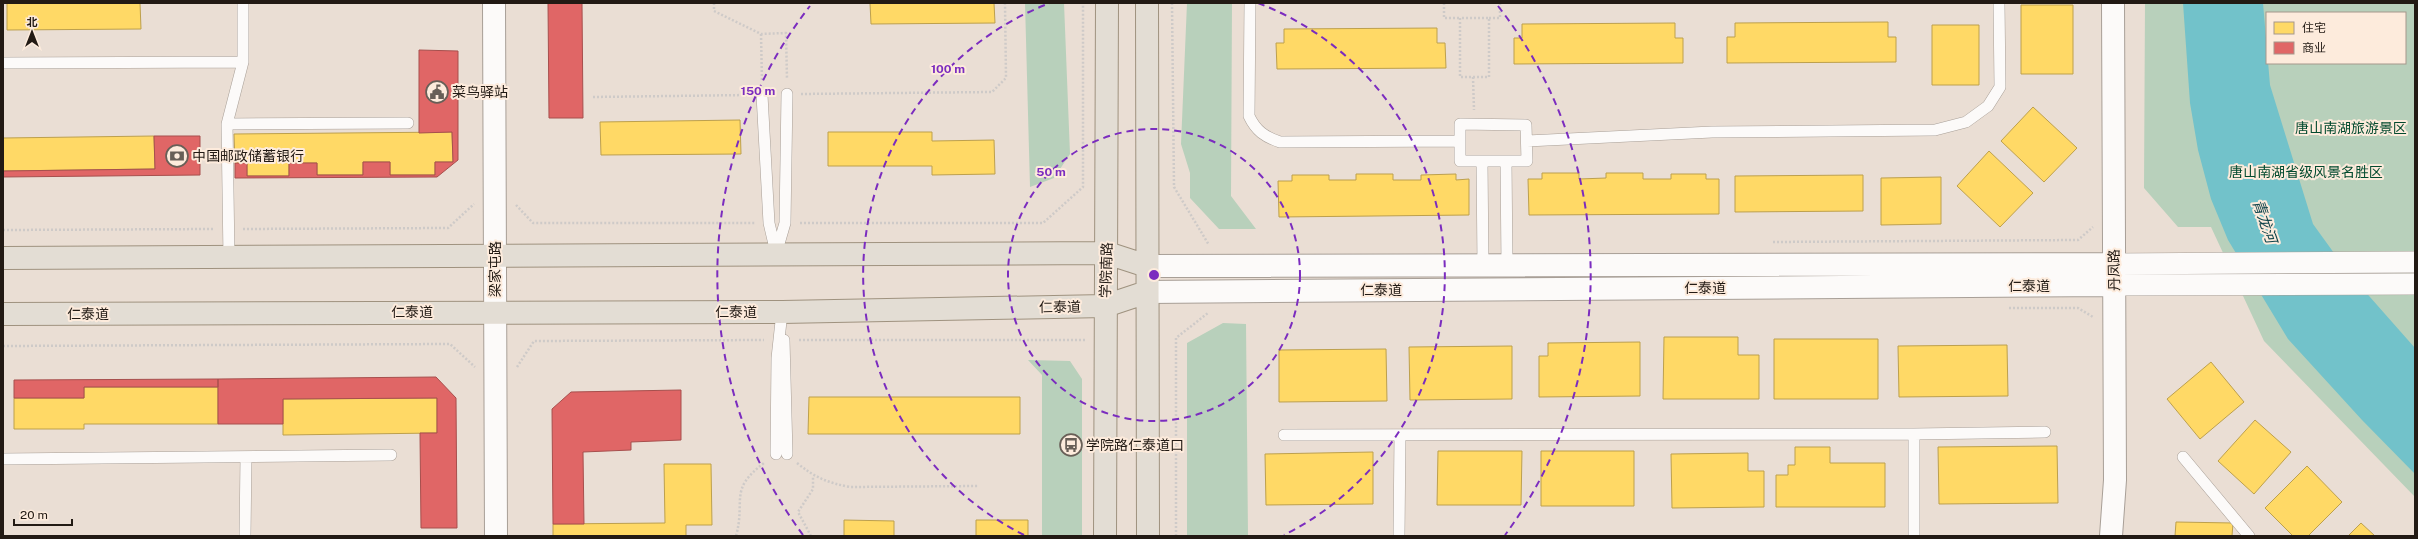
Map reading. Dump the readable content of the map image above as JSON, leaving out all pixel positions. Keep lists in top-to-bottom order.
{
  "streets": {
    "main road": [
      "梁家屯路",
      "学院南路",
      "丹凤路",
      "仁泰道"
    ]
  },
  "crossings": [
    ["梁家屯路", "仁泰道"],
    ["学院南路", "仁泰道"],
    ["丹凤路", "仁泰道"]
  ],
  "water": ["青龙河"],
  "parks": ["唐山南湖旅游景区", "唐山南湖省级风景名胜区"],
  "places": {
    "public building": ["菜鸟驿站"],
    "bank": ["中国邮政储蓄银行"],
    "bus stop": ["学院路仁泰道口"]
  },
  "legend": ["住宅", "商业"],
  "scale_bar": "20 m",
  "north": "top",
  "rings": ["100 m", "150 m", "50 m"]
}
